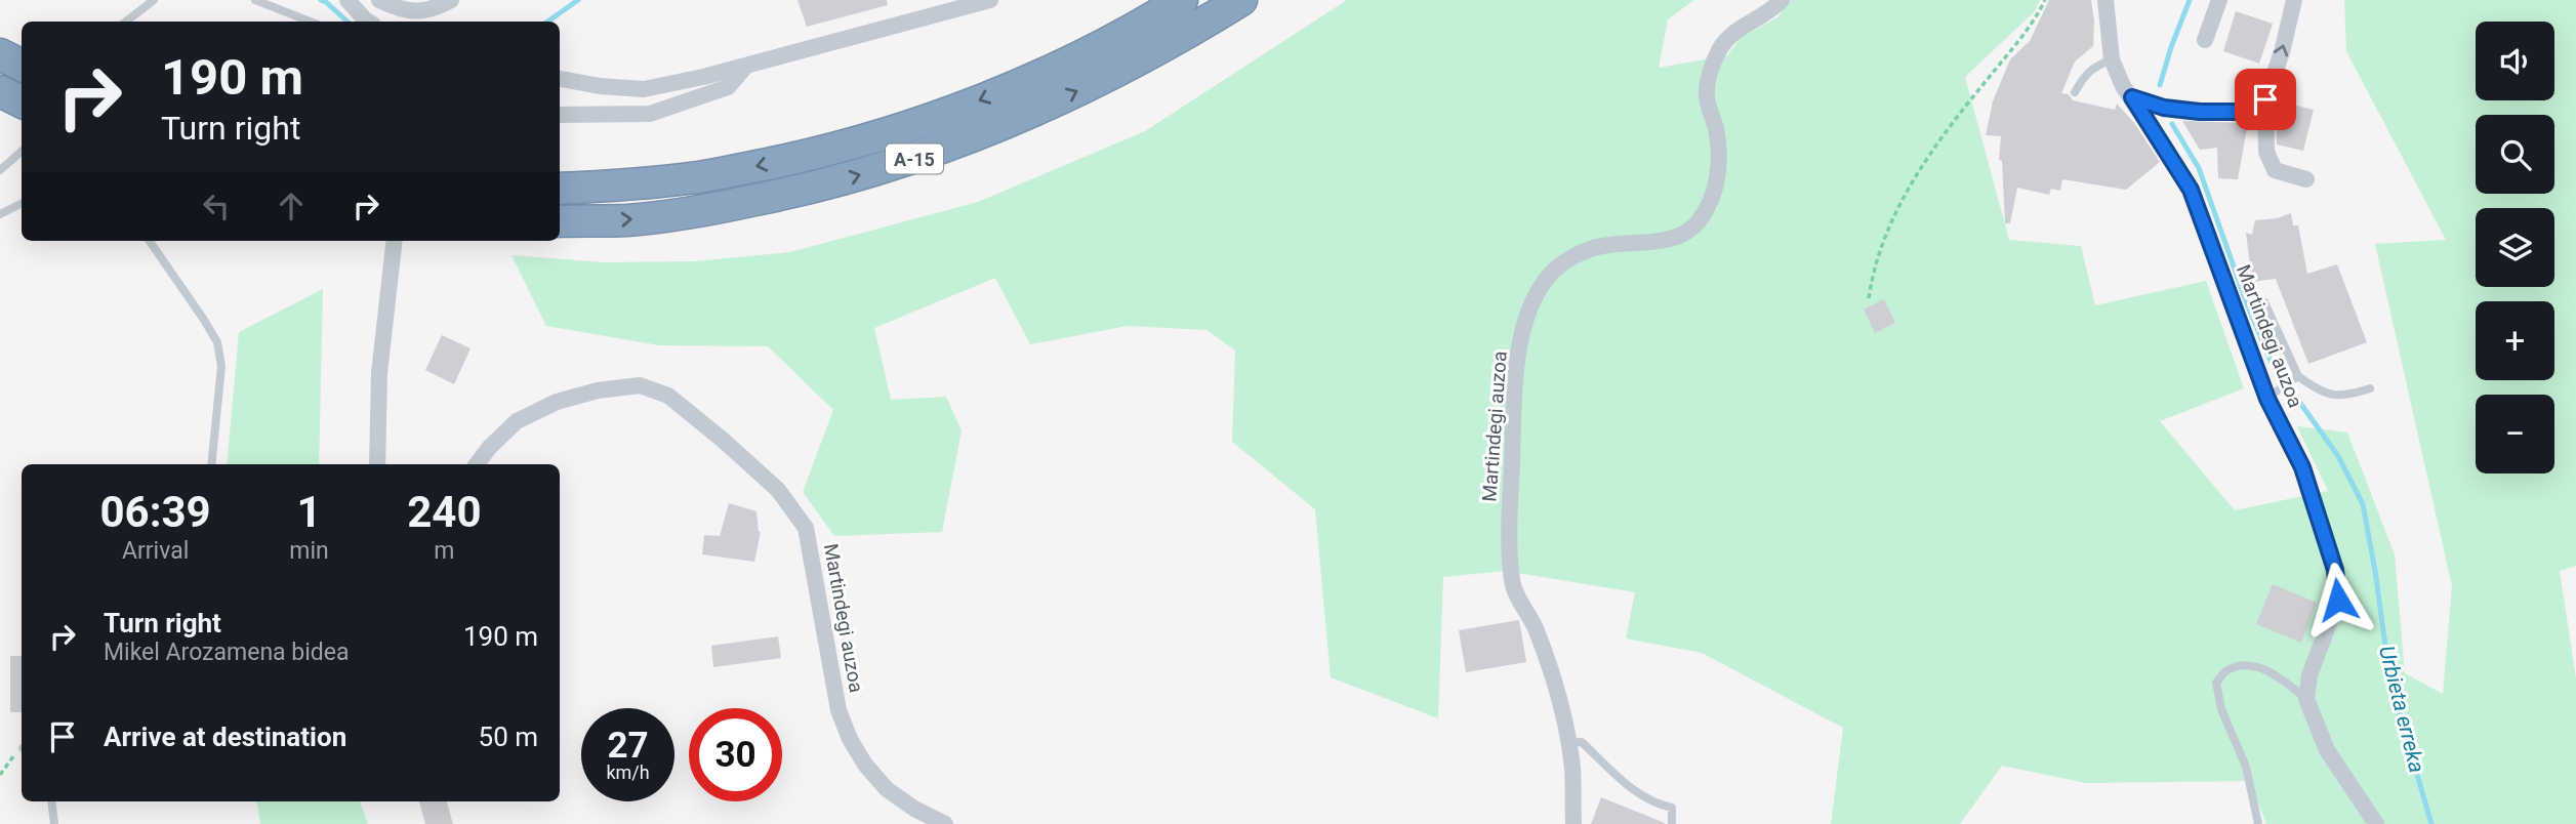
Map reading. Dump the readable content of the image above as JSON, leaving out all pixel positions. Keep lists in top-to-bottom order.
{
  "streets": {
    "highway": ["A-15"],
    "street": ["Martindegi auzoa"]
  },
  "water": ["Urbieta erreka"],
  "page": {
    "map_buttons": ["+", "−"],
    "turn": ["190 m", "Turn right"],
    "eta": [
      "06:39",
      "Arrival",
      "1",
      "min",
      "240",
      "m"
    ],
    "list": [
      {
        "name": "Turn right",
        "note": "Mikel Arozamena bidea",
        "value": "190 m"
      },
      {
        "name": "Arrive at destination",
        "value": "50 m"
      }
    ],
    "speed": "27 km/h",
    "limit": "30"
  }
}
